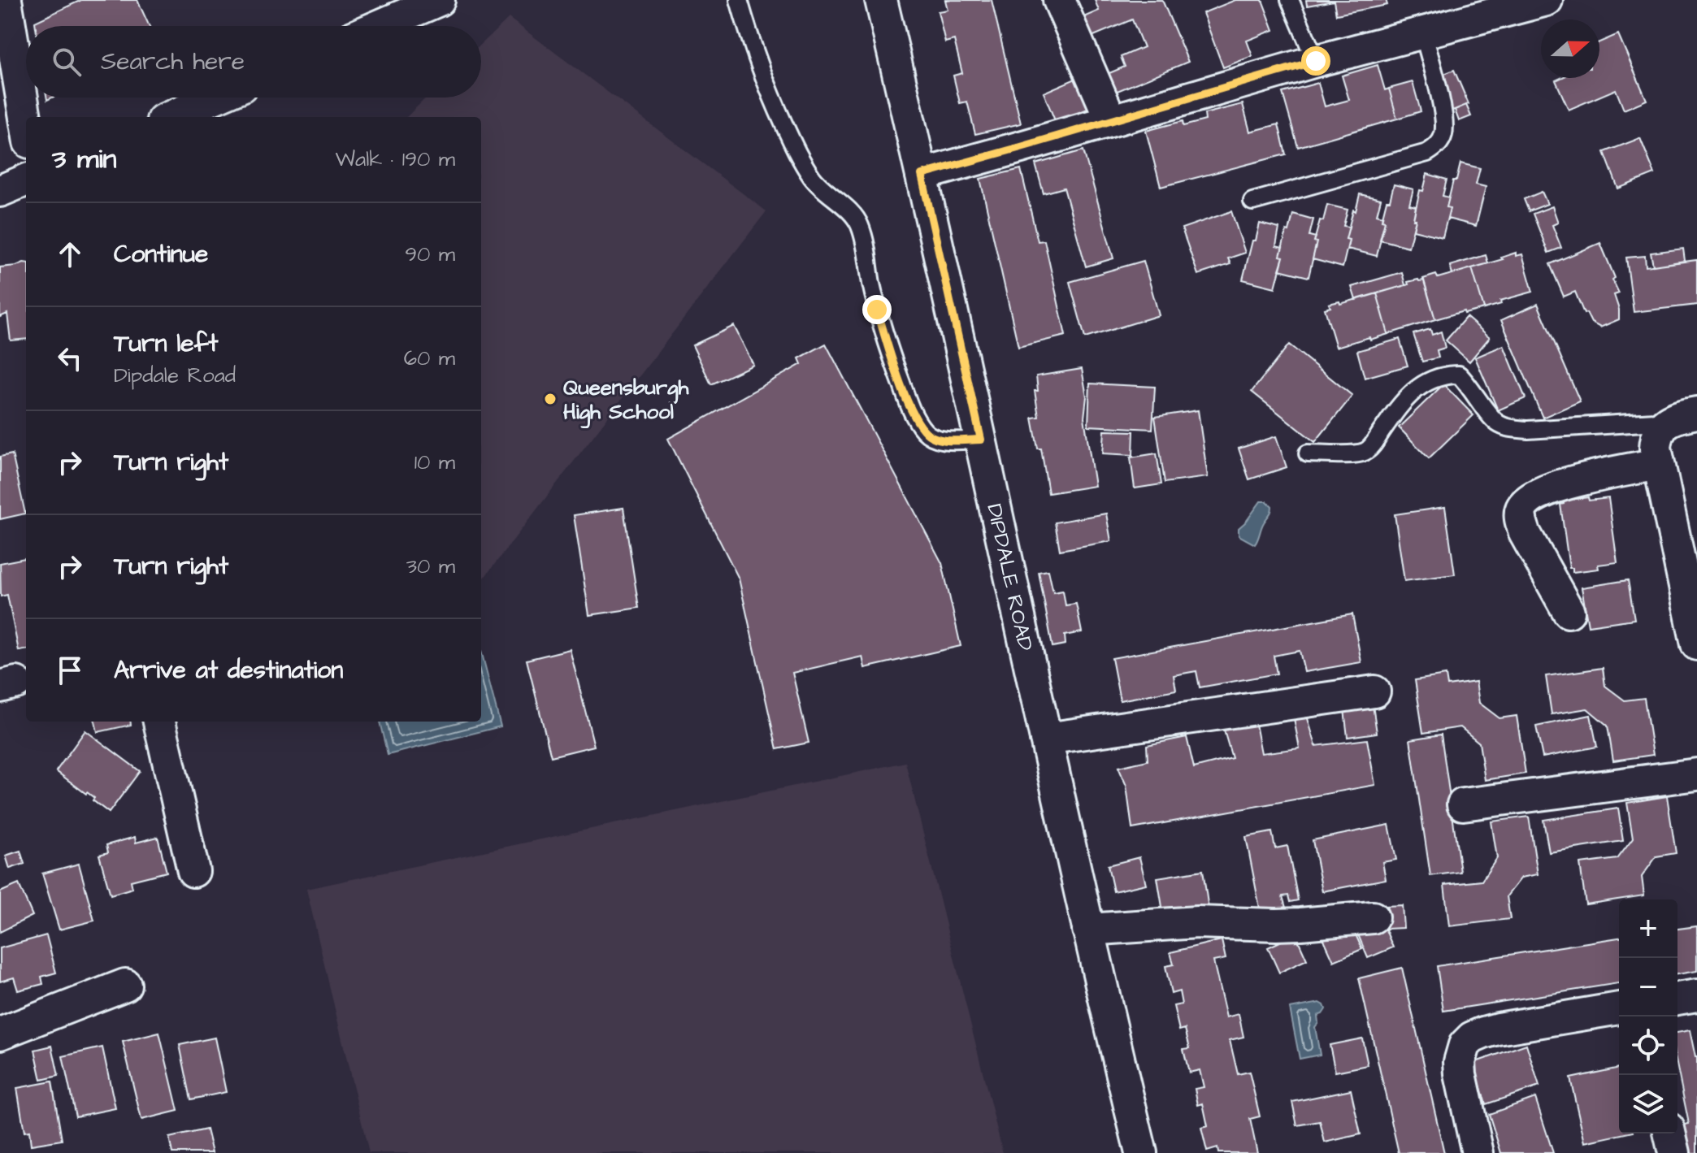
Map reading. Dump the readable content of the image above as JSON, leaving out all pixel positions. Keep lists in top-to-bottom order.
{
  "streets": {
    "street": ["DIPDALE ROAD"]
  },
  "places": ["Queensburgh High School"],
  "north": "right",
  "page": {
    "search": "Search here",
    "heading": ["3 min", "Walk · 190 m"],
    "list": [
      ["Continue", "90 m"],
      ["Turn left", "Dipdale Road", "60 m"],
      ["Turn right", "10 m"],
      ["Turn right", "30 m"],
      "Arrive at destination"
    ],
    "map_buttons": ["+", "−"]
  }
}
